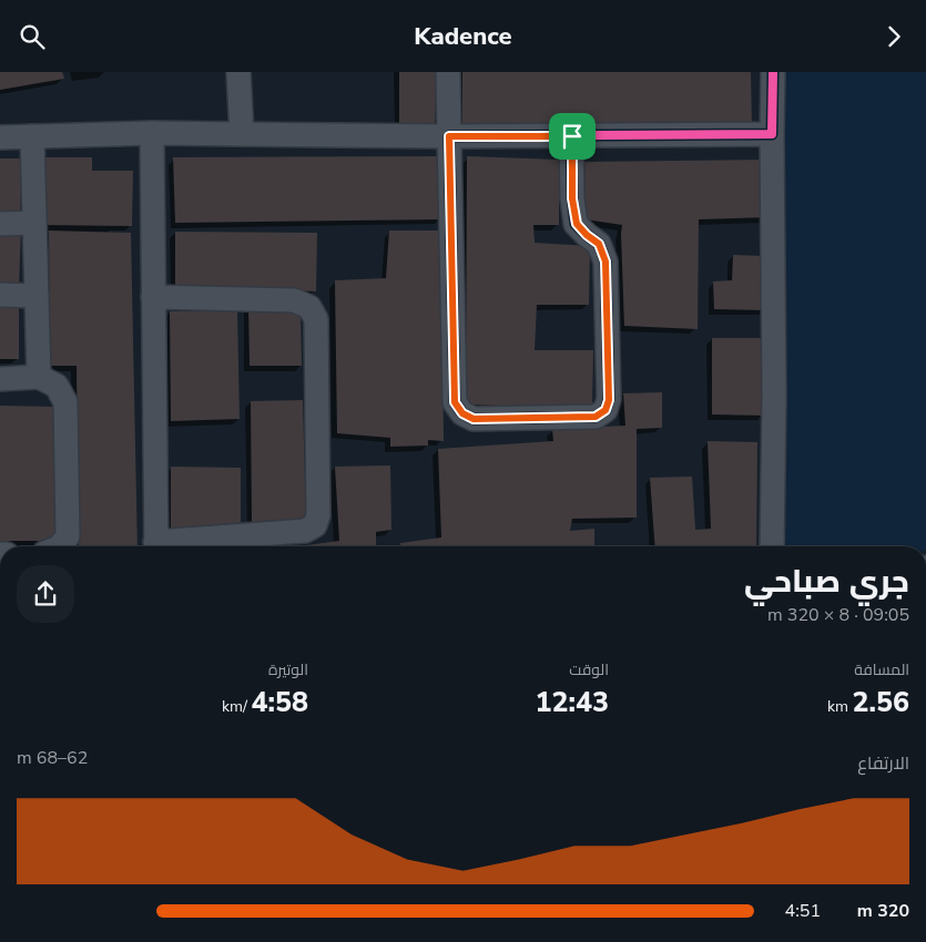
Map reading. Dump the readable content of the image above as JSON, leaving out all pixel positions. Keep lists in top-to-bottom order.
{
  "page": {
    "header": "Kadence",
    "heading": ["جري صباحي", "09:05 · 8 × 320 m"],
    "stats": [
      ["المسافة", "2.56 km"],
      ["الوقت", "12:43"],
      ["الوتيرة", "4:58 /km"]
    ],
    "chart": ["الارتفاع", "62–68 m"],
    "list": [
      {
        "name": "320 m",
        "note": "4:51"
      }
    ]
  }
}
